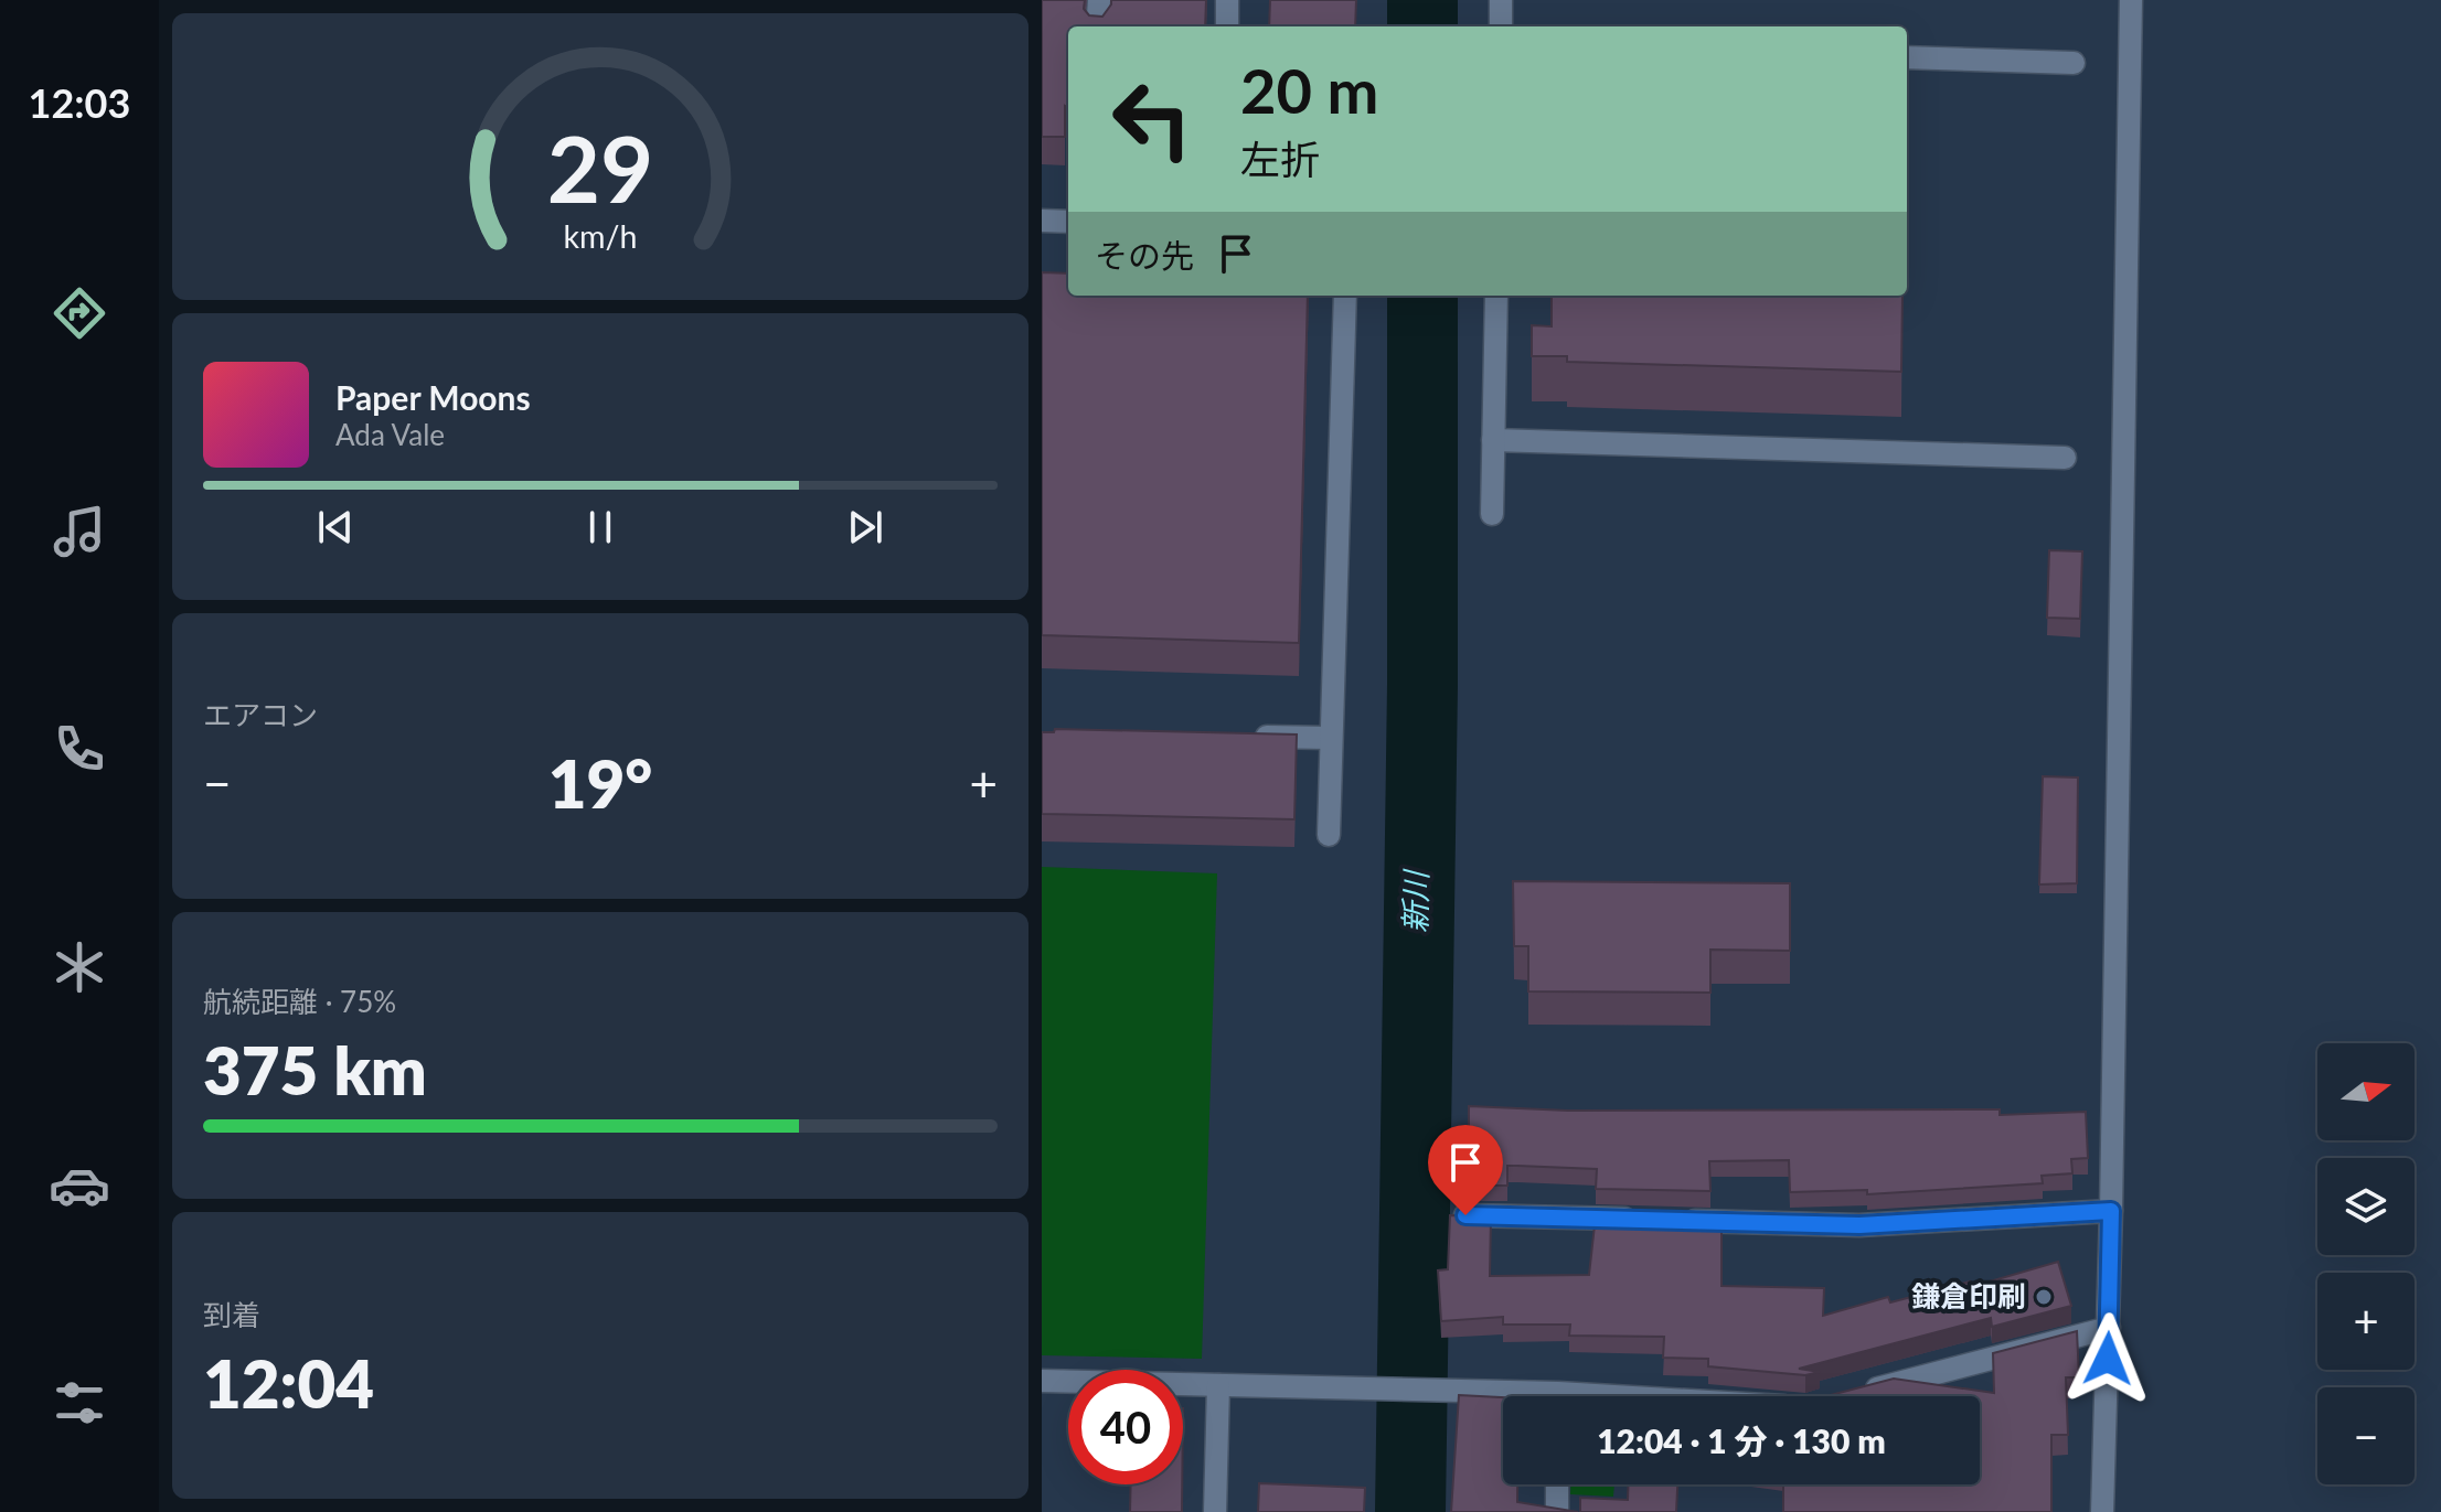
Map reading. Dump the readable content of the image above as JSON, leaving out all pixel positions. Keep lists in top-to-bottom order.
{
  "water": ["新川"],
  "places": ["鎌倉印刷"],
  "north": "right",
  "page": {
    "tabs": "12:03",
    "turn": ["20 m", "左折"],
    "then": "その先",
    "song": ["Paper Moons", "Ada Vale"],
    "tile": [
      "エアコン",
      ["航続距離 · 75%", "375 km"],
      ["到着", "12:04"]
    ],
    "heat": ["−", "19°", "+"],
    "map_buttons": ["+", "−"],
    "limit": "40",
    "trip": "12:04 · 1 分 · 130 m",
    "gauge": ["29", "km/h"]
  }
}
